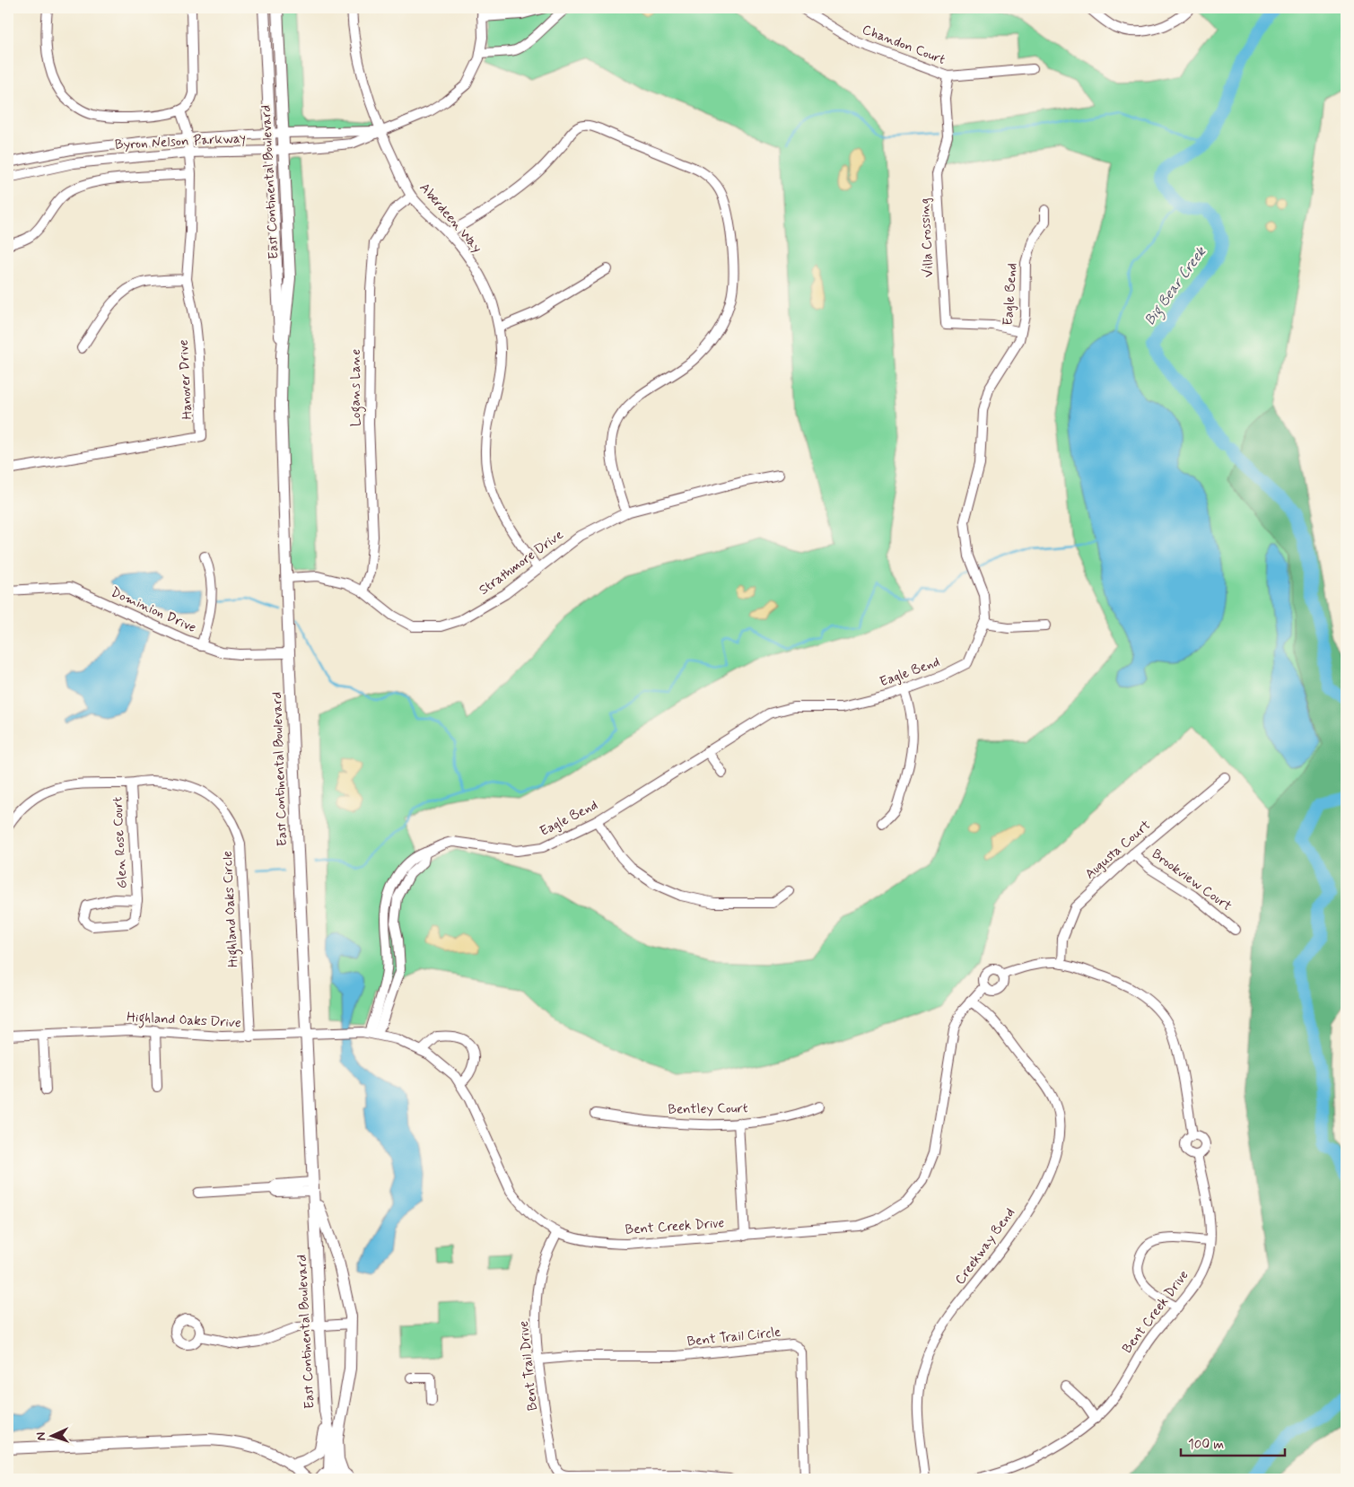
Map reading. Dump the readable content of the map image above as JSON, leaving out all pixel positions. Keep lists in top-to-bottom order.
{
  "streets": {
    "main road": ["East Continental Boulevard"],
    "street": [
      "Chandon Court",
      "Byron Nelson Parkway",
      "Aberdeen Way",
      "Villa Crossing",
      "Eagle Bend",
      "Hanover Drive",
      "Logans Lane",
      "Strathmore Drive",
      "Dominion Drive",
      "Glen Rose Court",
      "Augusta Court",
      "Brookview Court",
      "Highland Oaks Circle",
      "Highland Oaks Drive",
      "Bentley Court",
      "Bent Creek Drive",
      "Creekway Bend",
      "Bent Trail Circle",
      "Bent Trail Drive"
    ]
  },
  "crossings": [
    ["Chandon Court", "Villa Crossing"],
    ["Byron Nelson Parkway", "East Continental Boulevard"],
    ["Byron Nelson Parkway", "Aberdeen Way"],
    ["Byron Nelson Parkway", "Hanover Drive"],
    ["East Continental Boulevard", "Strathmore Drive"],
    ["East Continental Boulevard", "Dominion Drive"],
    ["East Continental Boulevard", "Highland Oaks Drive"],
    ["East Continental Boulevard", "Bent Creek Drive"],
    ["Aberdeen Way", "Logans Lane"],
    ["Aberdeen Way", "Strathmore Drive"],
    ["Villa Crossing", "Eagle Bend"],
    ["Eagle Bend", "Bent Creek Drive"],
    ["Logans Lane", "Strathmore Drive"],
    ["Glen Rose Court", "Highland Oaks Circle"],
    ["Augusta Court", "Brookview Court"],
    ["Highland Oaks Circle", "Highland Oaks Drive"],
    ["Highland Oaks Drive", "Bent Creek Drive"],
    ["Bent Creek Drive", "Creekway Bend"],
    ["Bent Creek Drive", "Bent Trail Drive"],
    ["Bent Trail Circle", "Bent Trail Drive"]
  ],
  "water": ["Big Bear Creek"],
  "scale_bar": "100 m",
  "north": "left"
}
